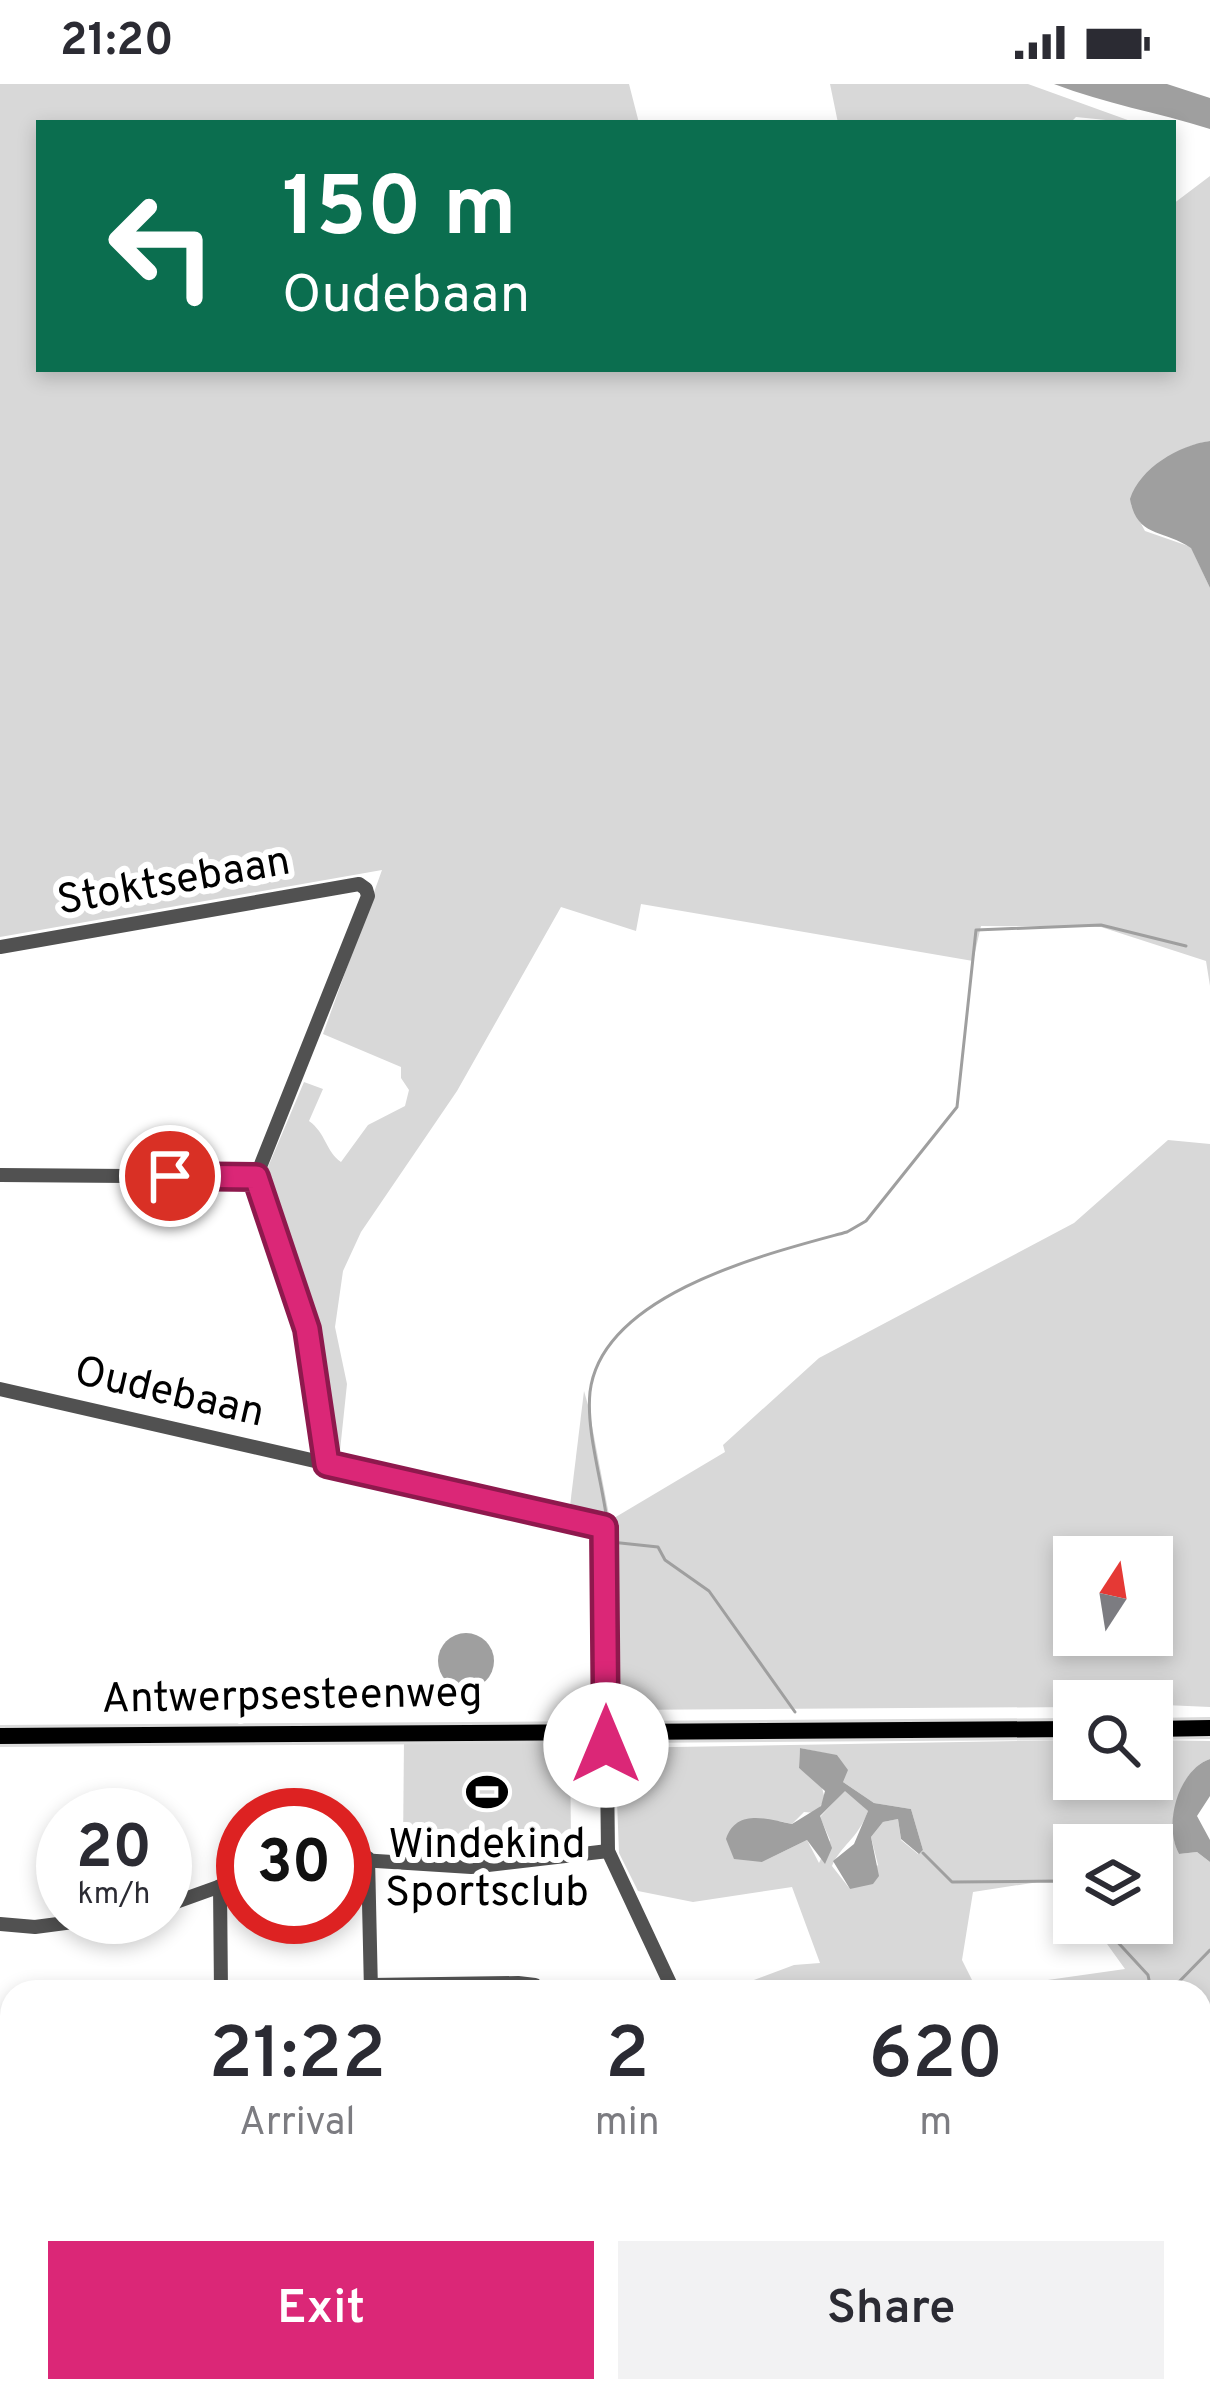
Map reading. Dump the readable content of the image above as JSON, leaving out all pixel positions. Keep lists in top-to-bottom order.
{
  "streets": {
    "main road": ["Antwerpsesteenweg"],
    "street": ["Stoktsebaan", "Oudebaan"]
  },
  "crossings": [
    ["Oudebaan", "Antwerpsesteenweg"]
  ],
  "places": {
    "sports": ["Windekind Sportsclub"]
  },
  "north": "top",
  "page": {
    "status": "21:20",
    "turn": ["150 m", "Oudebaan"],
    "speed": "20 km/h",
    "limit": "30",
    "eta": [
      "21:22",
      "Arrival",
      "2",
      "min",
      "620",
      "m"
    ],
    "buttons": ["Exit", "Share"]
  }
}
